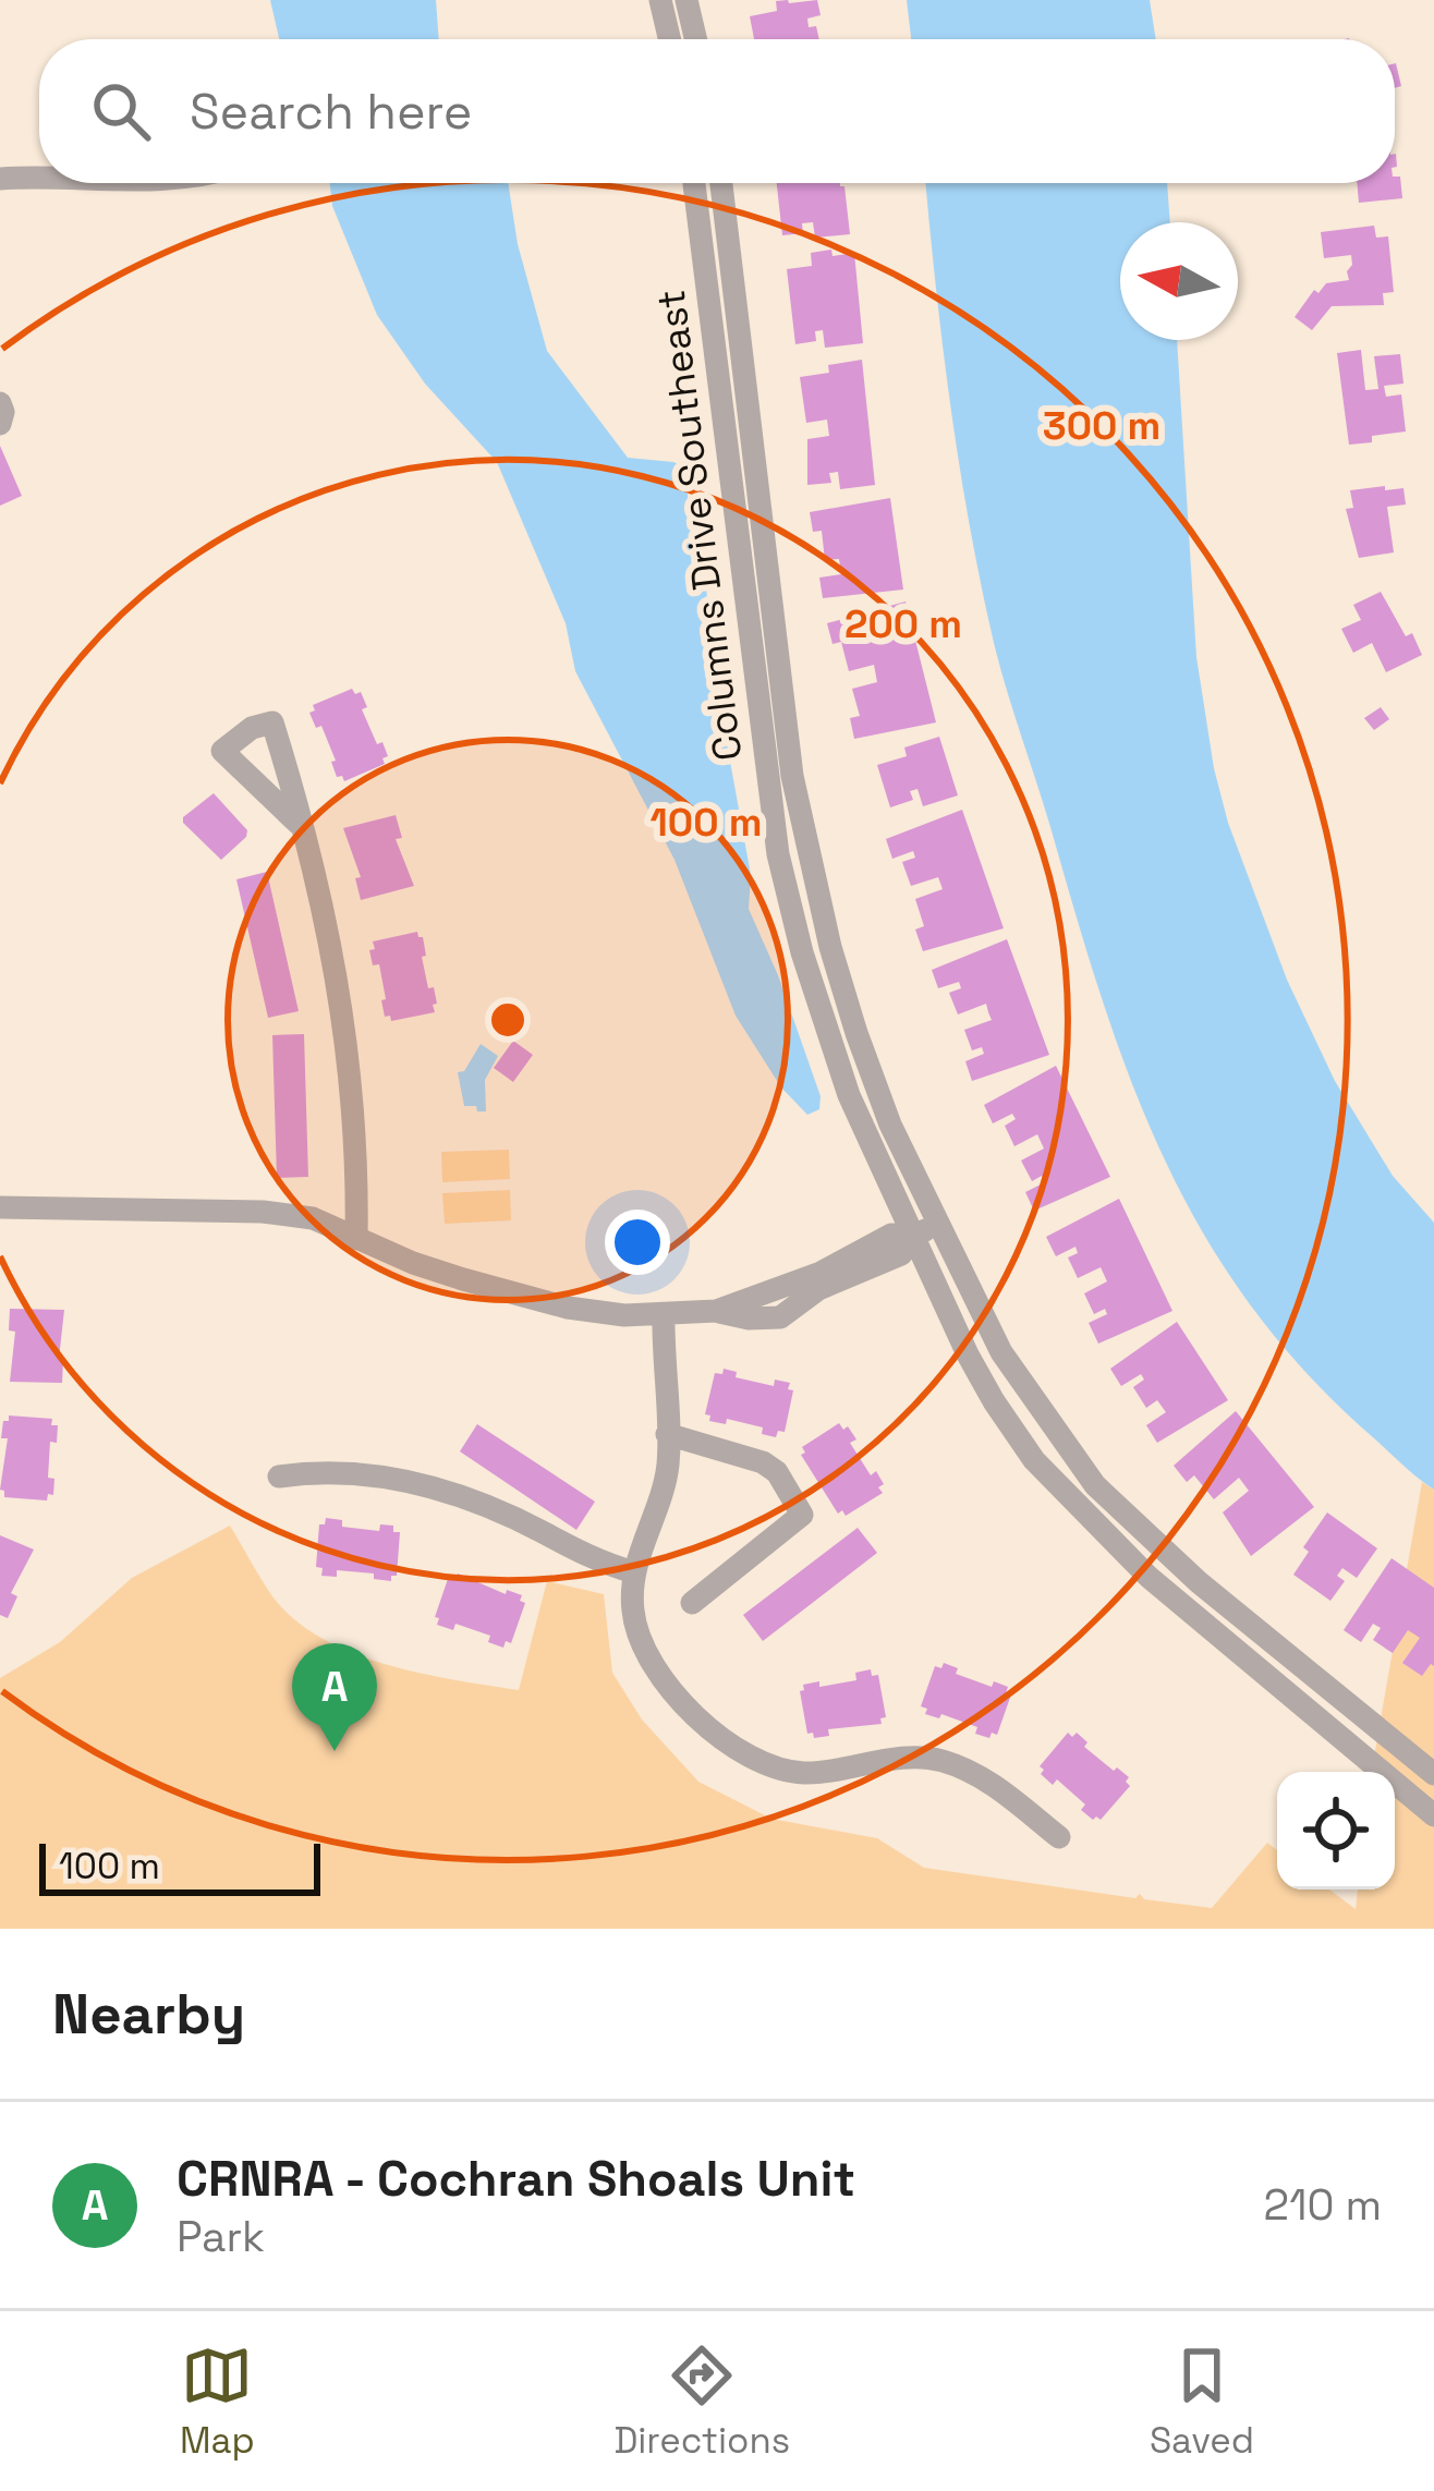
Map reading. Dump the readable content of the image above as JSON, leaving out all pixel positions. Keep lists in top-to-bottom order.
{
  "streets": {
    "street": ["Columns Drive Southeast"]
  },
  "scale_bar": "100 m",
  "north": "left",
  "page": {
    "search": "Search here",
    "pins": "A",
    "scale": "100 m",
    "heading": "Nearby",
    "list": [
      {
        "mark": "A",
        "name": "CRNRA - Cochran Shoals Unit",
        "note": "Park",
        "value": "210 m"
      }
    ],
    "nav": ["Map", "Directions", "Saved"]
  },
  "rings": ["300 m", "200 m", "100 m"]
}
